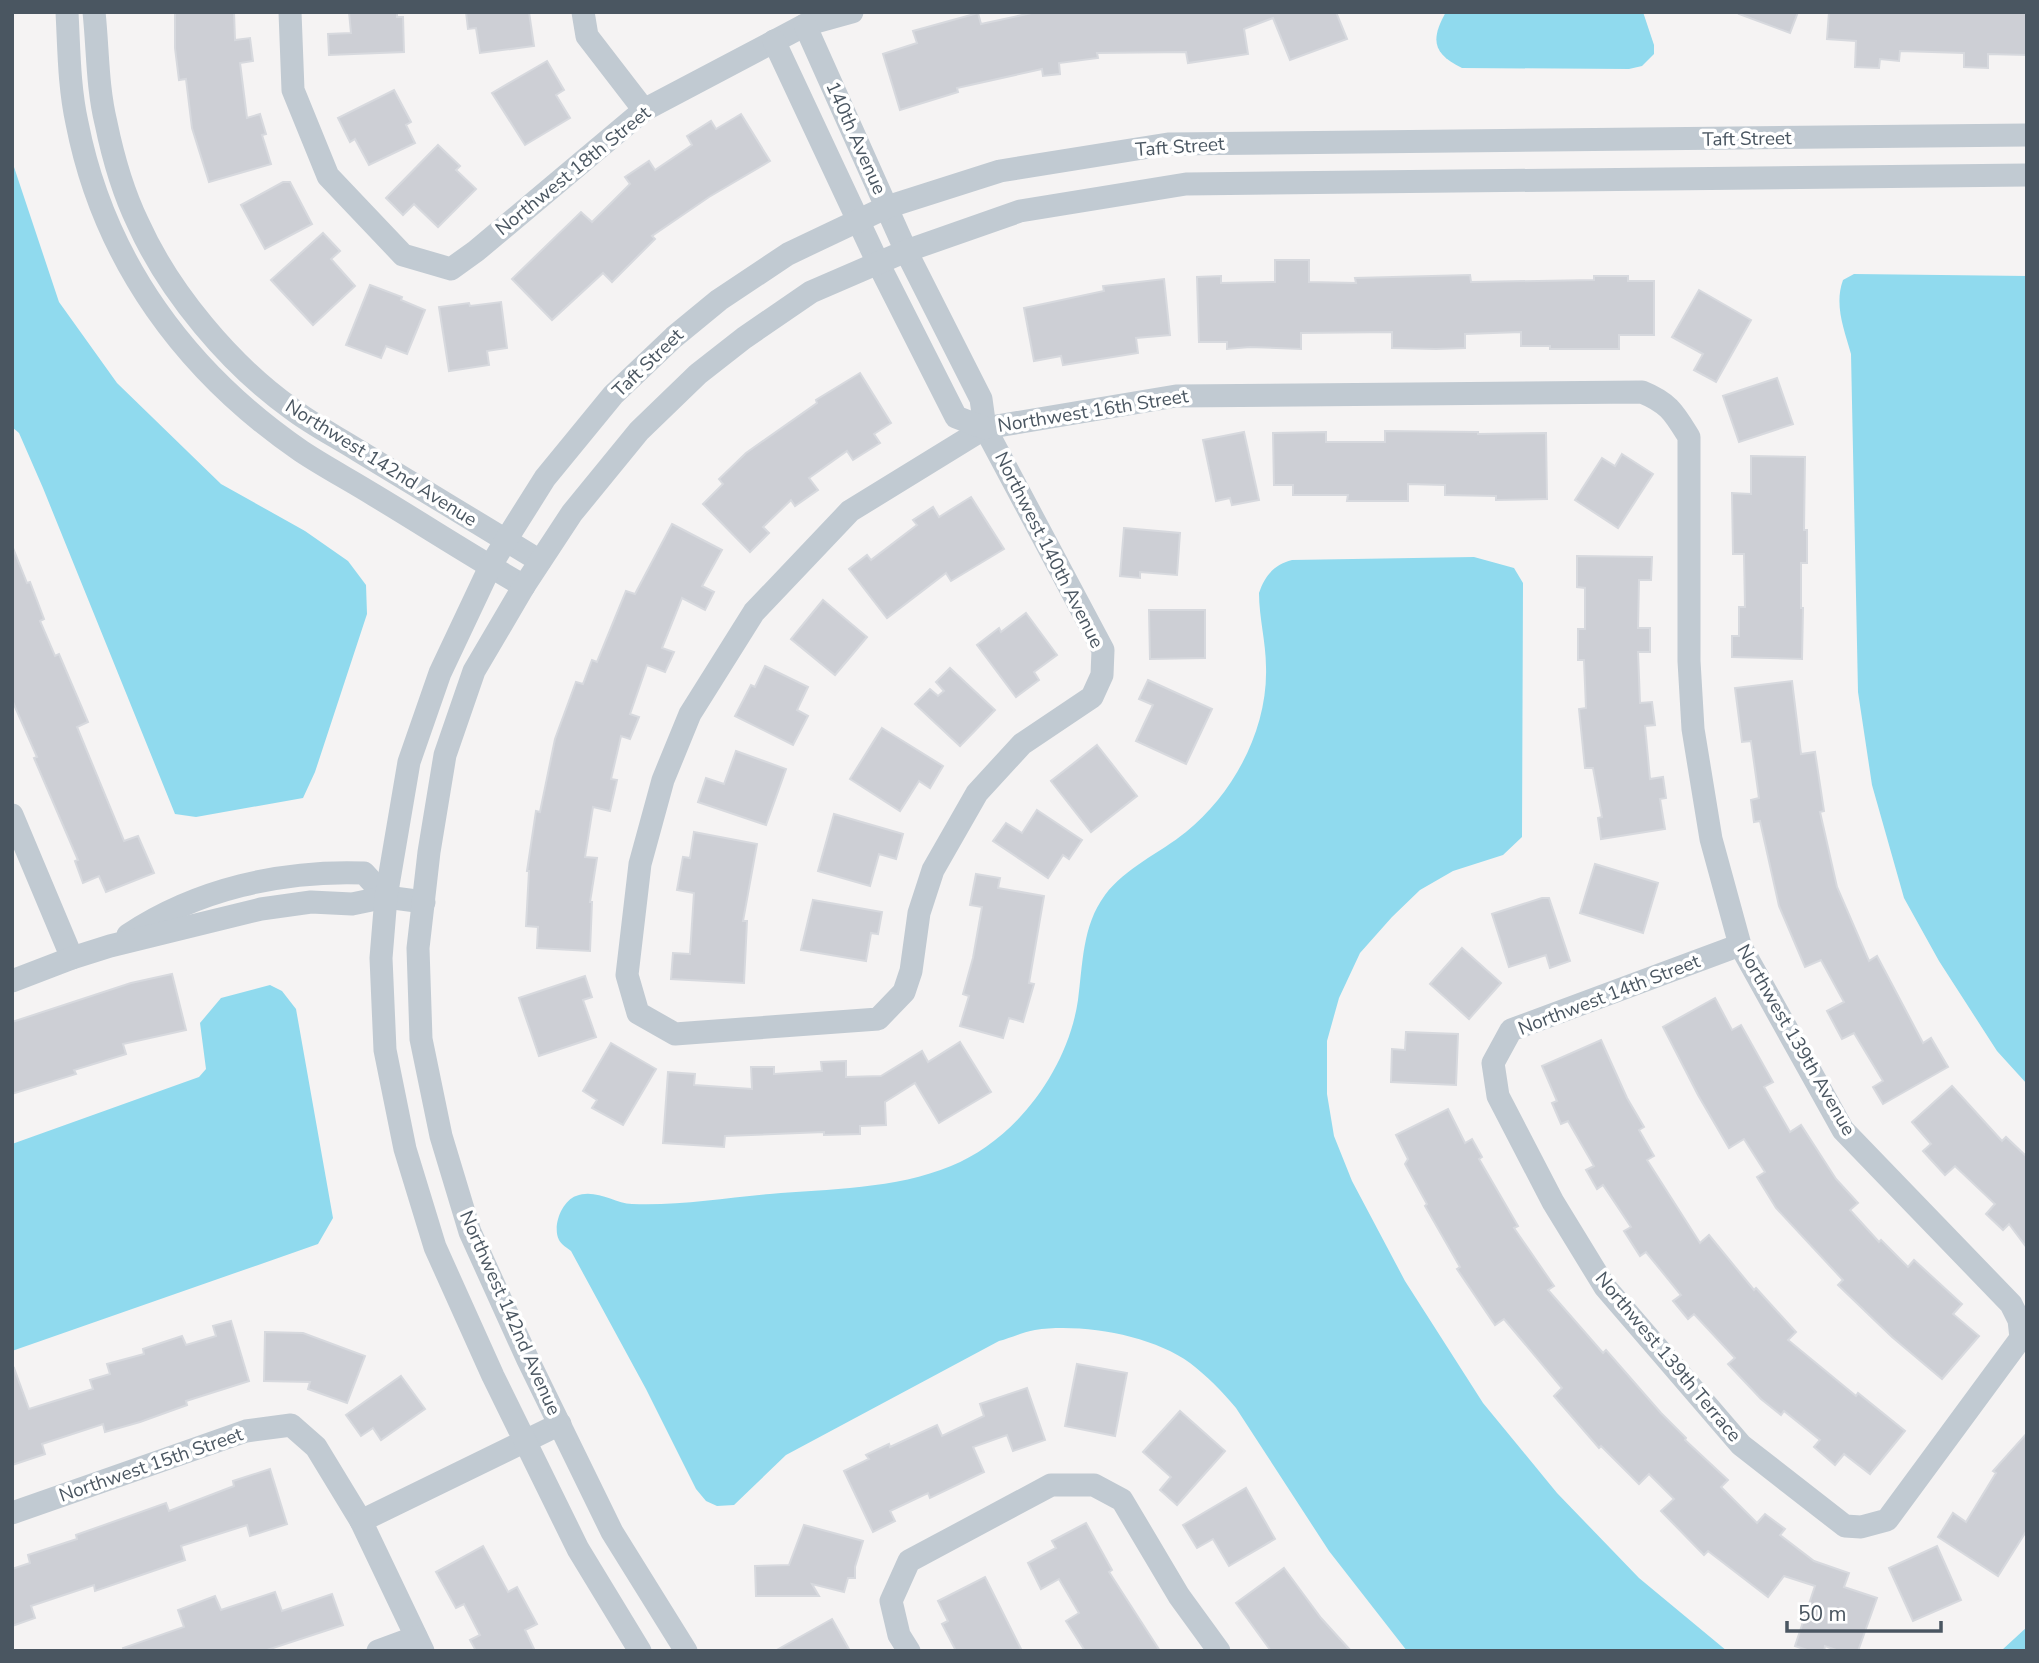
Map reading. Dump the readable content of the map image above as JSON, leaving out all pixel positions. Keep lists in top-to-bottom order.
{
  "streets": {
    "street": [
      "140th Avenue",
      "Taft Street",
      "Northwest 18th Street",
      "Northwest 16th Street",
      "Northwest 142nd Avenue",
      "Northwest 140th Avenue",
      "Northwest 14th Street",
      "Northwest 139th Avenue",
      "Northwest 139th Terrace",
      "Northwest 15th Street"
    ]
  },
  "crossings": [
    ["140th Avenue", "Taft Street"],
    ["140th Avenue", "Northwest 18th Street"],
    ["140th Avenue", "Northwest 140th Avenue"],
    ["Taft Street", "Northwest 142nd Avenue"],
    ["Taft Street", "Northwest 140th Avenue"],
    ["Northwest 16th Street", "Northwest 140th Avenue"],
    ["Northwest 16th Street", "Northwest 139th Avenue"],
    ["Northwest 14th Street", "Northwest 139th Avenue"],
    ["Northwest 14th Street", "Northwest 139th Terrace"],
    ["Northwest 139th Avenue", "Northwest 139th Terrace"]
  ],
  "scale_bar": "50 m"
}
